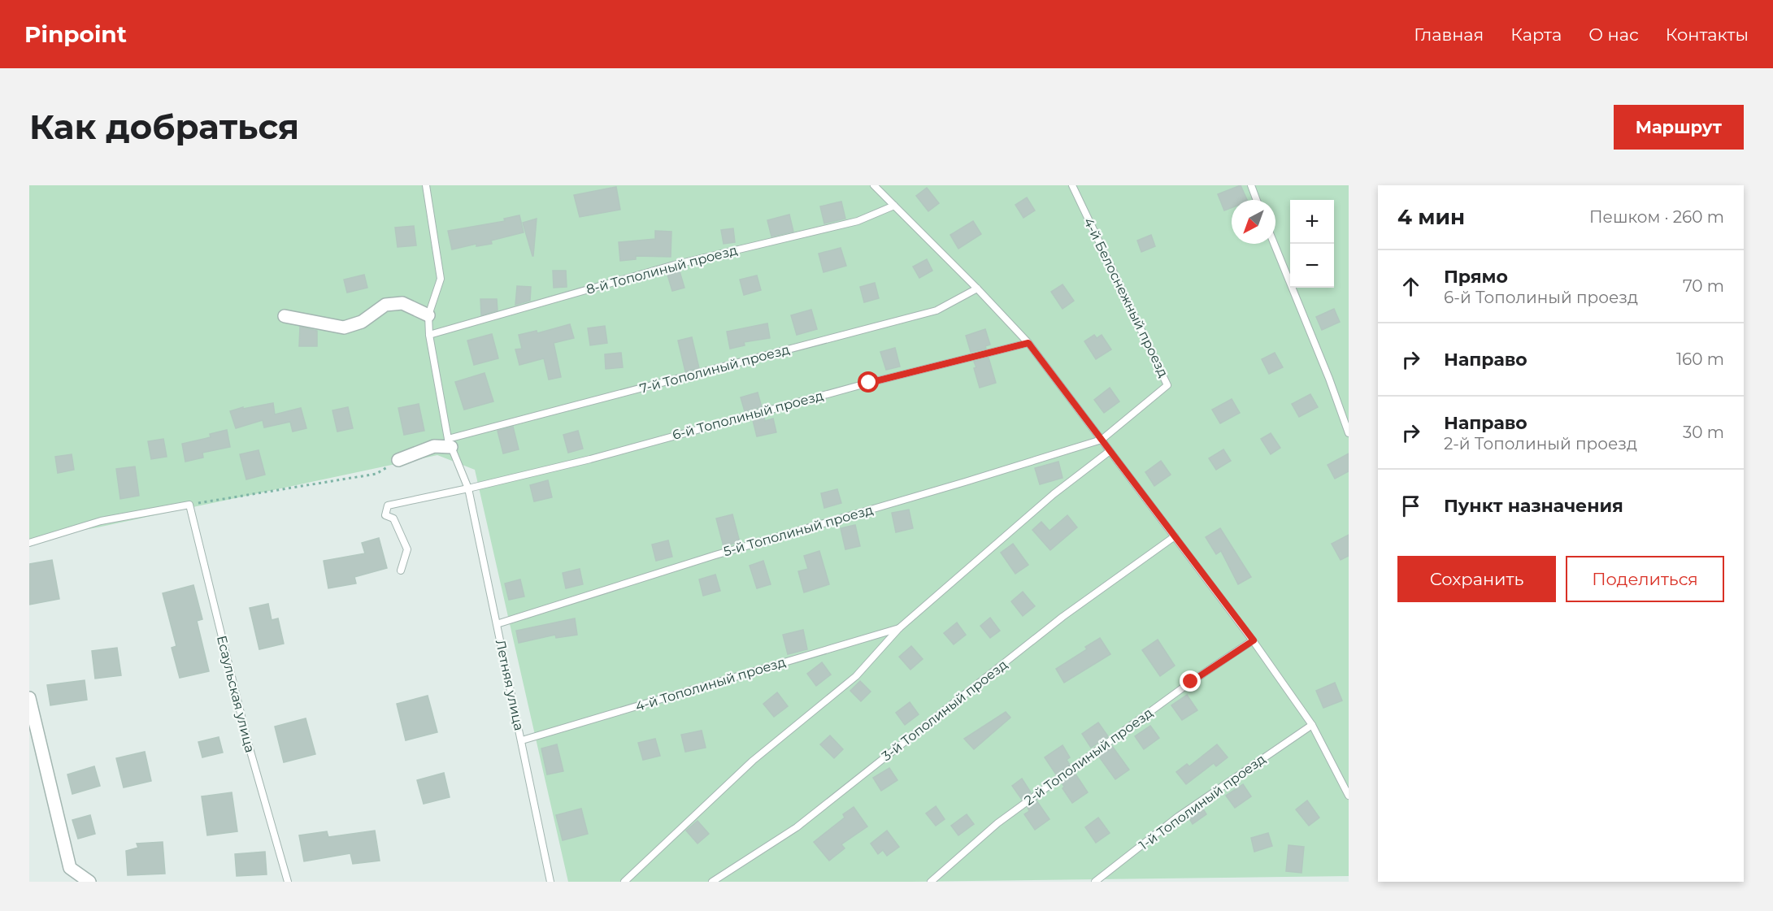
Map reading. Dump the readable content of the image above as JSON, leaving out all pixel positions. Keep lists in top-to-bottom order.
{
  "streets": {
    "lane": [
      "8-й Тополиный проезд",
      "4-й Белоснежный проезд",
      "7-й Тополиный проезд",
      "6-й Тополиный проезд",
      "5-й Тополиный проезд",
      "4-й Тополиный проезд",
      "Летняя улица",
      "Есаульская улица",
      "3-й Тополиный проезд",
      "2-й Тополиный проезд",
      "1-й Тополиный проезд"
    ]
  },
  "crossings": [
    ["8-й Тополиный проезд", "Летняя улица"],
    ["4-й Белоснежный проезд", "5-й Тополиный проезд"],
    ["7-й Тополиный проезд", "Летняя улица"],
    ["6-й Тополиный проезд", "Летняя улица"],
    ["5-й Тополиный проезд", "Летняя улица"],
    ["4-й Тополиный проезд", "Летняя улица"]
  ],
  "north": "bottom left",
  "page": {
    "header": "Pinpoint",
    "nav": [
      "Главная",
      "Карта",
      "О нас",
      "Контакты"
    ],
    "buttons": [
      "Маршрут",
      ["Сохранить", "Поделиться"]
    ],
    "title": "Как добраться",
    "heading": ["4 мин", "Пешком · 260 m"],
    "map_buttons": ["+", "−"],
    "list": [
      ["Прямо", "6-й Тополиный проезд", "70 m"],
      ["Направо", "160 m"],
      ["Направо", "2-й Тополиный проезд", "30 m"],
      "Пункт назначения"
    ]
  }
}
